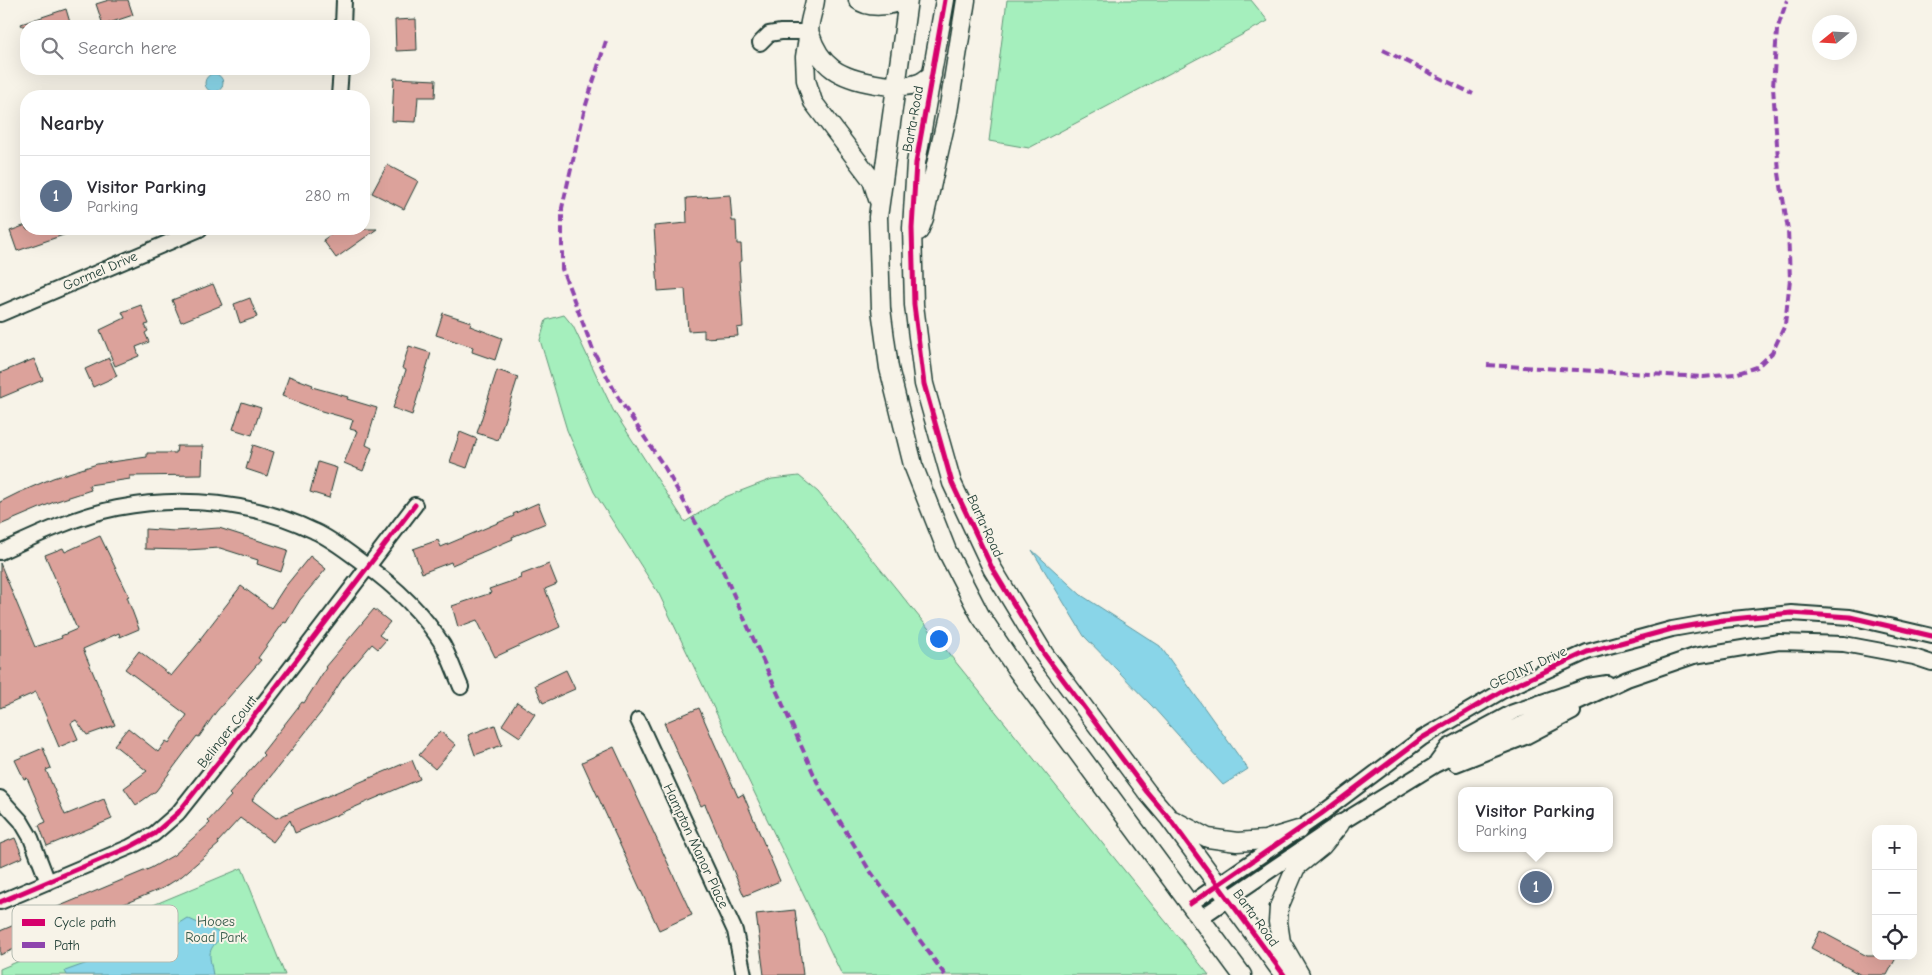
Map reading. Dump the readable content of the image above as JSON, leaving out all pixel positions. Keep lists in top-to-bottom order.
{
  "streets": {
    "street": [
      "Barta Road",
      "Gormel Drive",
      "GEOINT Drive",
      "Belinger Court",
      "Hampton Manor Place"
    ]
  },
  "crossings": [
    ["Barta Road", "GEOINT Drive"]
  ],
  "parks": ["Hooes Road Park"],
  "legend": ["Cycle path", "Path"],
  "north": "left",
  "page": {
    "search": "Search here",
    "heading": "Nearby",
    "list": [
      {
        "mark": "1",
        "name": "Visitor Parking",
        "note": "Parking",
        "value": "280 m"
      }
    ],
    "popup": ["Visitor Parking", "Parking"],
    "map_buttons": ["+", "−"],
    "pins": "1"
  }
}
